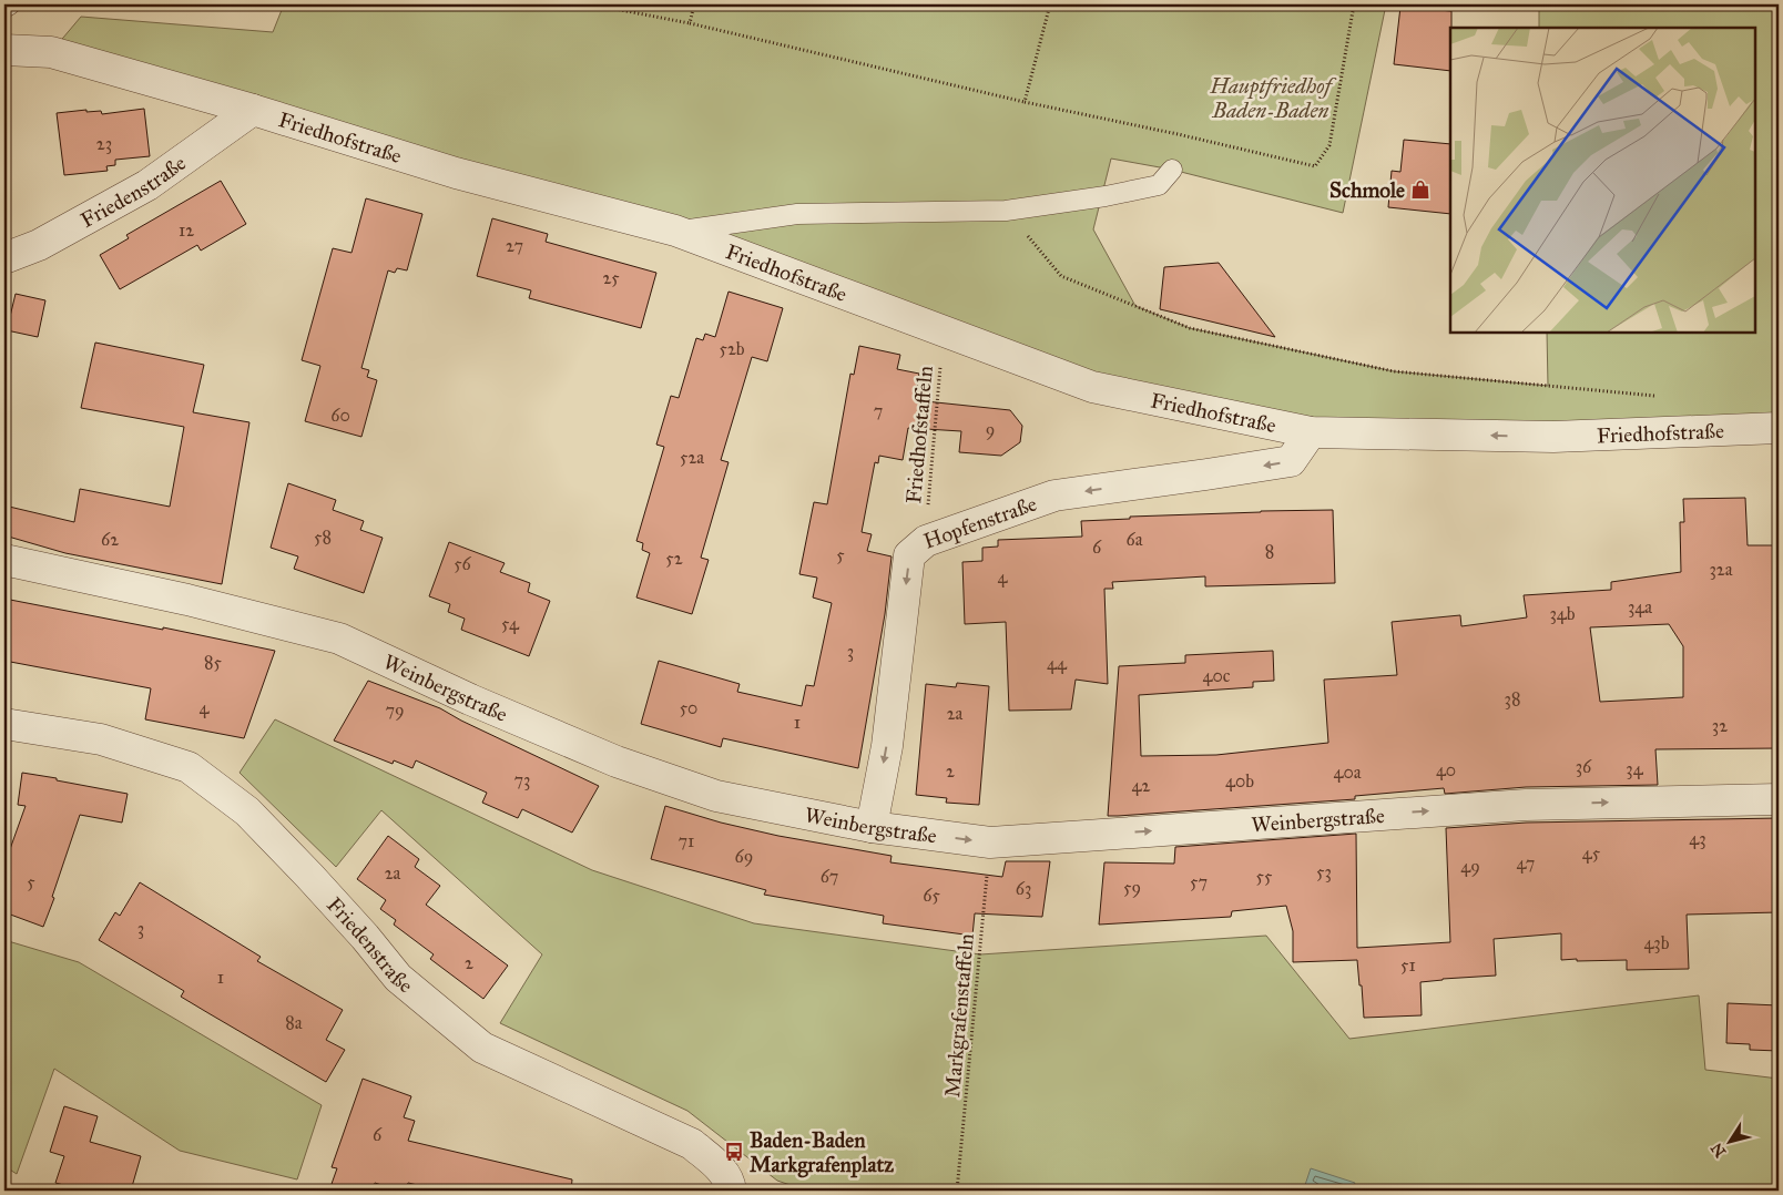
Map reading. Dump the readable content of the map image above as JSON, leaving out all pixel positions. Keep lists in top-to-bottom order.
{
  "streets": {
    "street": [
      "Friedhofstraße",
      "Friedenstraße",
      "Hopfenstraße",
      "Weinbergstraße"
    ],
    "path": ["Friedhofstaffeln", "Markgrafenstaffeln"]
  },
  "crossings": [
    ["Friedhofstraße", "Friedenstraße"],
    ["Friedhofstraße", "Friedhofstaffeln"],
    ["Friedhofstraße", "Hopfenstraße"],
    ["Friedhofstaffeln", "Hopfenstraße"],
    ["Hopfenstraße", "Weinbergstraße"],
    ["Weinbergstraße", "Markgrafenstaffeln"]
  ],
  "one_way": ["Hopfenstraße", "Weinbergstraße"],
  "parks": ["Hauptfriedhof Baden-Baden"],
  "places": {
    "shop": ["Schmole"],
    "bus stop": ["Baden-Baden Markgrafenplatz"]
  },
  "house_numbers": [
    "23",
    "12",
    "27",
    "25",
    "52b",
    "7",
    "60",
    "9",
    "52a",
    "58",
    "62",
    "6a",
    "6",
    "8",
    "5",
    "52",
    "56",
    "32a",
    "4",
    "34a",
    "34b",
    "54",
    "3",
    "85",
    "44",
    "40c",
    "38",
    "4",
    "50",
    "79",
    "2a",
    "1",
    "32",
    "36",
    "34",
    "40",
    "2",
    "40a",
    "73",
    "40b",
    "42",
    "43",
    "71",
    "45",
    "69",
    "47",
    "49",
    "53",
    "2a",
    "67",
    "55",
    "5",
    "57",
    "59",
    "63",
    "65",
    "3",
    "43b",
    "2",
    "51",
    "1",
    "8a",
    "6"
  ],
  "north": "bottom left"
}
